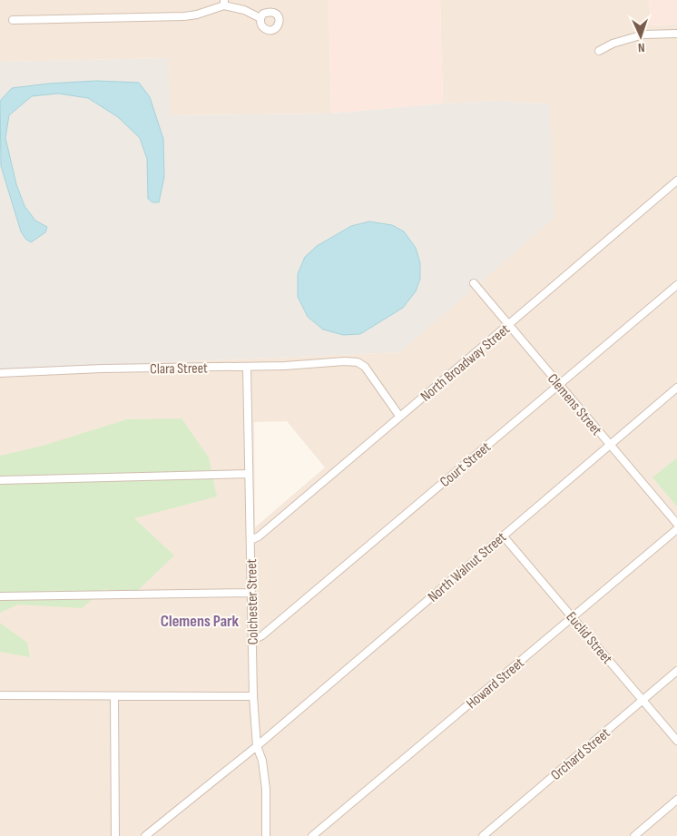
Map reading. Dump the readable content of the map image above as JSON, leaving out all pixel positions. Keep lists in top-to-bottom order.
{
  "streets": {
    "street": [
      "North Broadway Street",
      "Clara Street",
      "Clemens Street",
      "Court Street",
      "North Walnut Street",
      "Colchester Street",
      "Euclid Street",
      "Howard Street",
      "Orchard Street"
    ]
  },
  "crossings": [
    ["North Broadway Street", "Clara Street"],
    ["North Broadway Street", "Clemens Street"],
    ["North Broadway Street", "Colchester Street"],
    ["Clara Street", "Colchester Street"],
    ["Clemens Street", "Court Street"],
    ["Clemens Street", "North Walnut Street"],
    ["Court Street", "Colchester Street"],
    ["North Walnut Street", "Colchester Street"],
    ["North Walnut Street", "Euclid Street"],
    ["Euclid Street", "Howard Street"],
    ["Euclid Street", "Orchard Street"]
  ],
  "districts": ["Clemens Park"],
  "north": "bottom"
}
